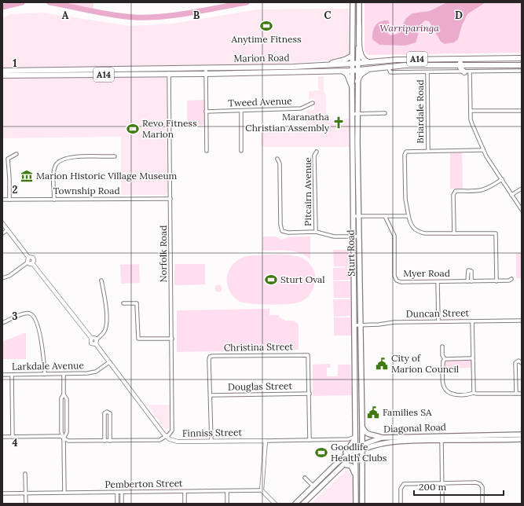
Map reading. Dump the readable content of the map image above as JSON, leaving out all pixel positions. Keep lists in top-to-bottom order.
{
  "streets": {
    "main road": [
      "Marion Road",
      "A14",
      "Sturt Road",
      "Diagonal Road"
    ],
    "street": [
      "Tweed Avenue",
      "Briardale Road",
      "Township Road",
      "Pitcairn Avenue",
      "Norfolk Road",
      "Myer Road",
      "Duncan Street",
      "Christina Street",
      "Larkdale Avenue",
      "Douglas Street",
      "Finniss Street",
      "Pemberton Street"
    ]
  },
  "crossings": [
    ["Marion Road", "Briardale Road"],
    ["Marion Road", "Sturt Road"],
    ["Marion Road", "Norfolk Road"],
    ["Township Road", "Norfolk Road"],
    ["Sturt Road", "Duncan Street"],
    ["Sturt Road", "Diagonal Road"],
    ["Sturt Road", "Finniss Street"],
    ["Norfolk Road", "Finniss Street"],
    ["Christina Street", "Douglas Street"]
  ],
  "parks": ["Warriparinga"],
  "places": {
    "sports": [
      "Anytime Fitness",
      "Revo Fitness Marion",
      "Sturt Oval",
      "Goodlife Health Clubs"
    ],
    "church": ["Maranatha Christian Assembly"],
    "museum": ["Marion Historic Village Museum"],
    "public building": ["City of Marion Council", "Families SA"]
  },
  "scale_bar": "200 m",
  "grid": {
    "columns": [
      "A",
      "B",
      "C",
      "D"
    ],
    "rows": [
      "1",
      "2",
      "3",
      "4"
    ]
  }
}
